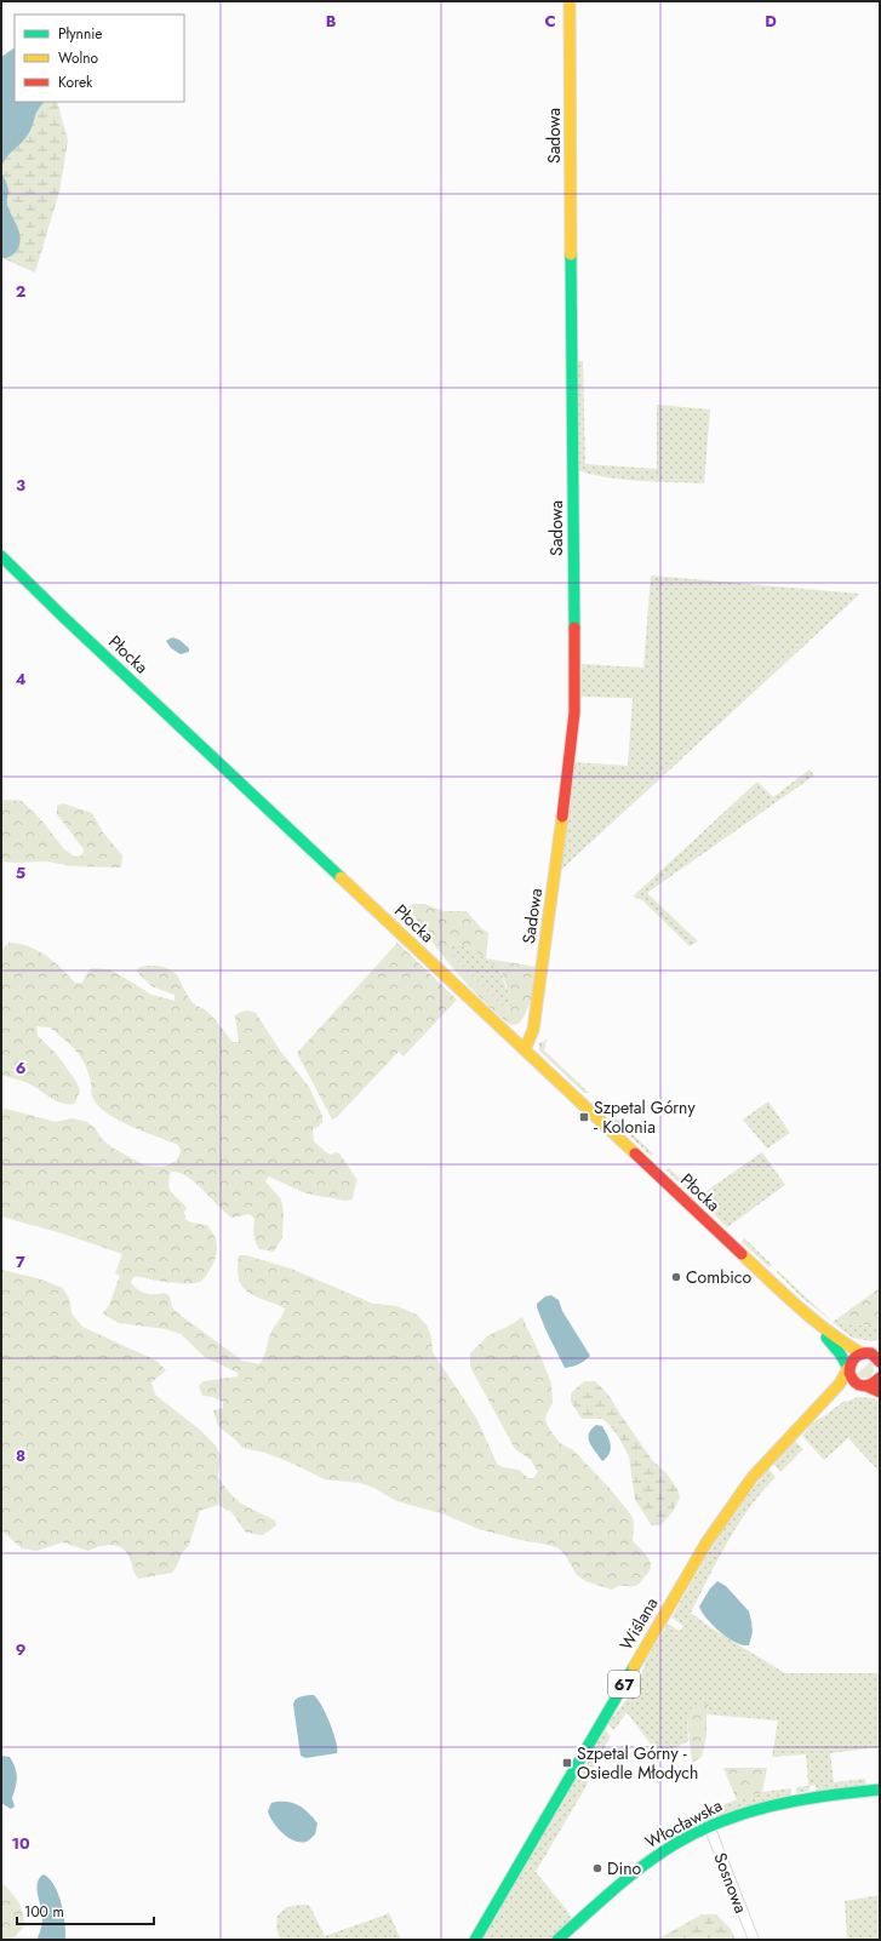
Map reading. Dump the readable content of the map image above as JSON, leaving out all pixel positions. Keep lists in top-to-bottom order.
{
  "streets": {
    "main road": [
      "Sadowa",
      "Płocka",
      "Wiślana",
      "67",
      "Włocławska"
    ],
    "street": ["Sosnowa"]
  },
  "crossings": [
    ["Sadowa", "Płocka"],
    ["Płocka", "Wiślana"],
    ["Płocka", "67"],
    ["Wiślana", "67"],
    ["Włocławska", "Sosnowa"]
  ],
  "places": {
    "transit": ["Szpetal Górny - Kolonia", "Szpetal Górny - Osiedle Młodych"],
    "other": ["Combico", "Dino"]
  },
  "legend": ["Płynnie", "Wolno", "Korek"],
  "scale_bar": "100 m",
  "grid": {
    "columns": ["B", "C", "D"],
    "rows": [
      "2",
      "3",
      "4",
      "5",
      "6",
      "7",
      "8",
      "9",
      "10"
    ]
  }
}
